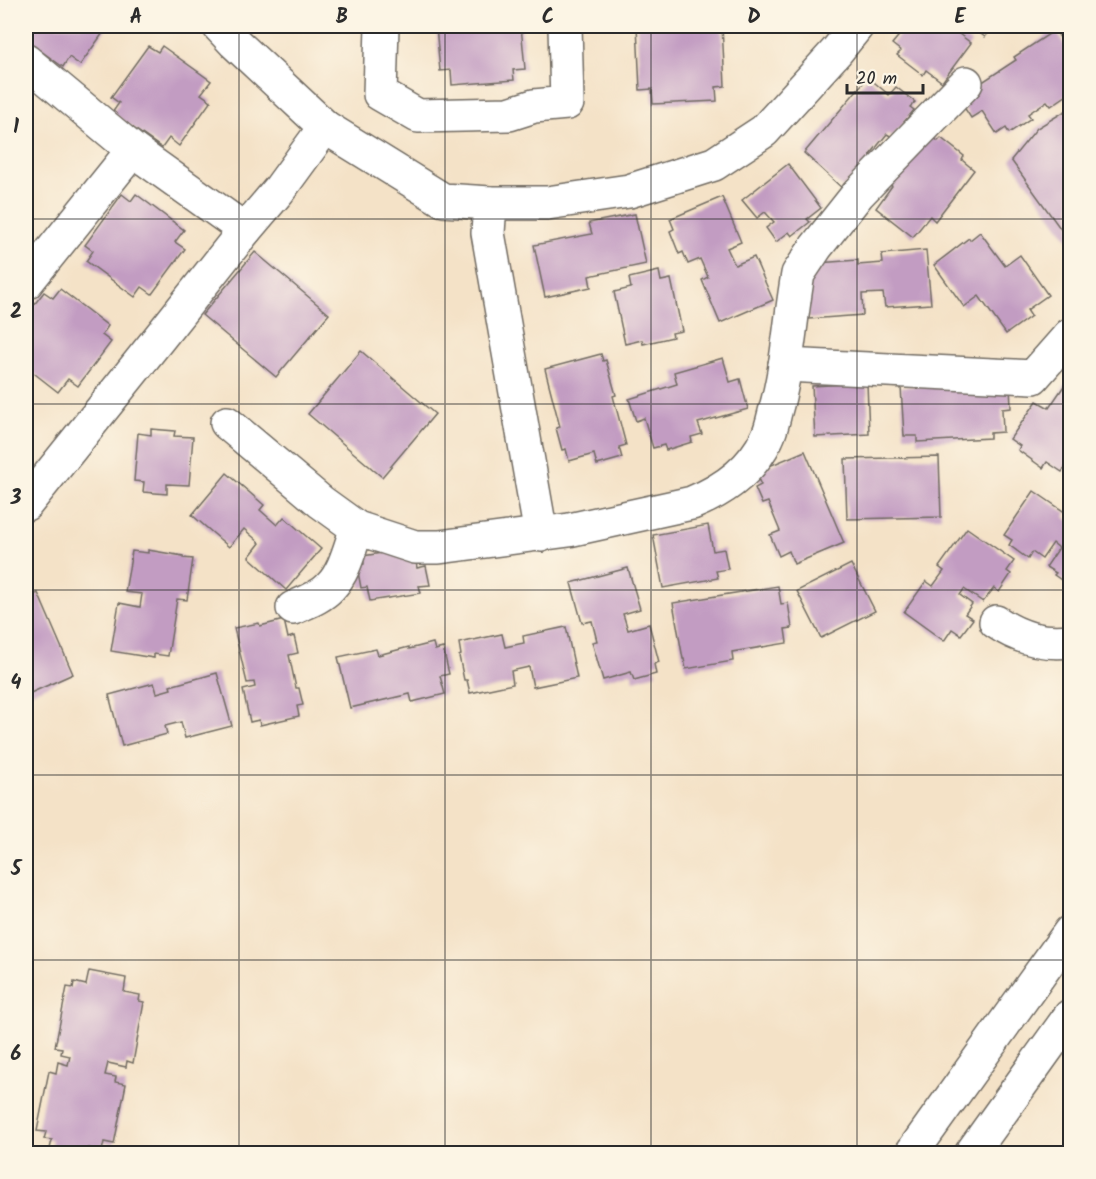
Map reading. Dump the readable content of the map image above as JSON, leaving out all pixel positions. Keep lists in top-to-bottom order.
{
  "scale_bar": "20 m",
  "grid": {
    "columns": [
      "A",
      "B",
      "C",
      "D",
      "E"
    ],
    "rows": [
      "1",
      "2",
      "3",
      "4",
      "5",
      "6"
    ]
  }
}
